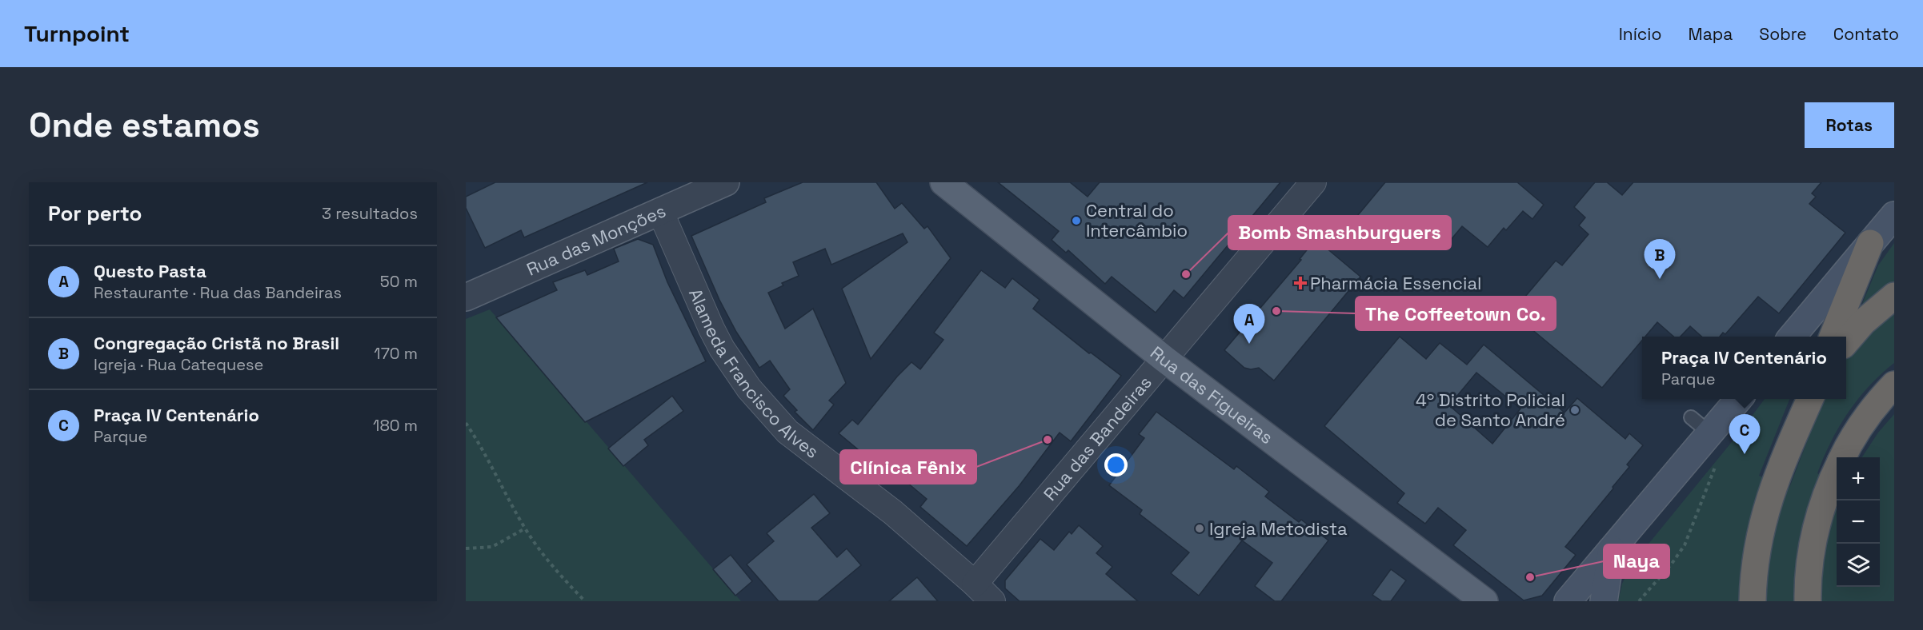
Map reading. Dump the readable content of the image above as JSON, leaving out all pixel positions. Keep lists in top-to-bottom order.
{
  "streets": {
    "main road": ["Rua das Figueiras"],
    "street": ["Rua das Monções", "Alameda Francisco Alves", "Rua das Bandeiras"]
  },
  "crossings": [
    ["Rua das Monções", "Alameda Francisco Alves"],
    ["Alameda Francisco Alves", "Rua das Bandeiras"],
    ["Rua das Figueiras", "Rua das Bandeiras"]
  ],
  "places": {
    "other": [
      "Central do Intercâmbio",
      "Bomb Smashburguers",
      "The Coffeetown Co.",
      "4º Distrito Policial de Santo André",
      "Clínica Fênix",
      "Igreja Metodista",
      "Naya"
    ],
    "health": ["Pharmácia Essencial"]
  },
  "page": {
    "header": "Turnpoint",
    "nav": [
      "Início",
      "Mapa",
      "Sobre",
      "Contato"
    ],
    "buttons": "Rotas",
    "title": "Onde estamos",
    "heading": ["Por perto", "3 resultados"],
    "pins": ["B", "A", "C"],
    "list": [
      {
        "mark": "A",
        "name": "Questo Pasta",
        "note": "Restaurante · Rua das Bandeiras",
        "value": "50 m"
      },
      {
        "mark": "B",
        "name": "Congregação Cristã no Brasil",
        "note": "Igreja · Rua Catequese",
        "value": "170 m"
      },
      {
        "mark": "C",
        "name": "Praça IV Centenário",
        "note": "Parque",
        "value": "180 m"
      }
    ],
    "popup": ["Praça IV Centenário", "Parque"],
    "map_buttons": ["+", "−"]
  }
}
